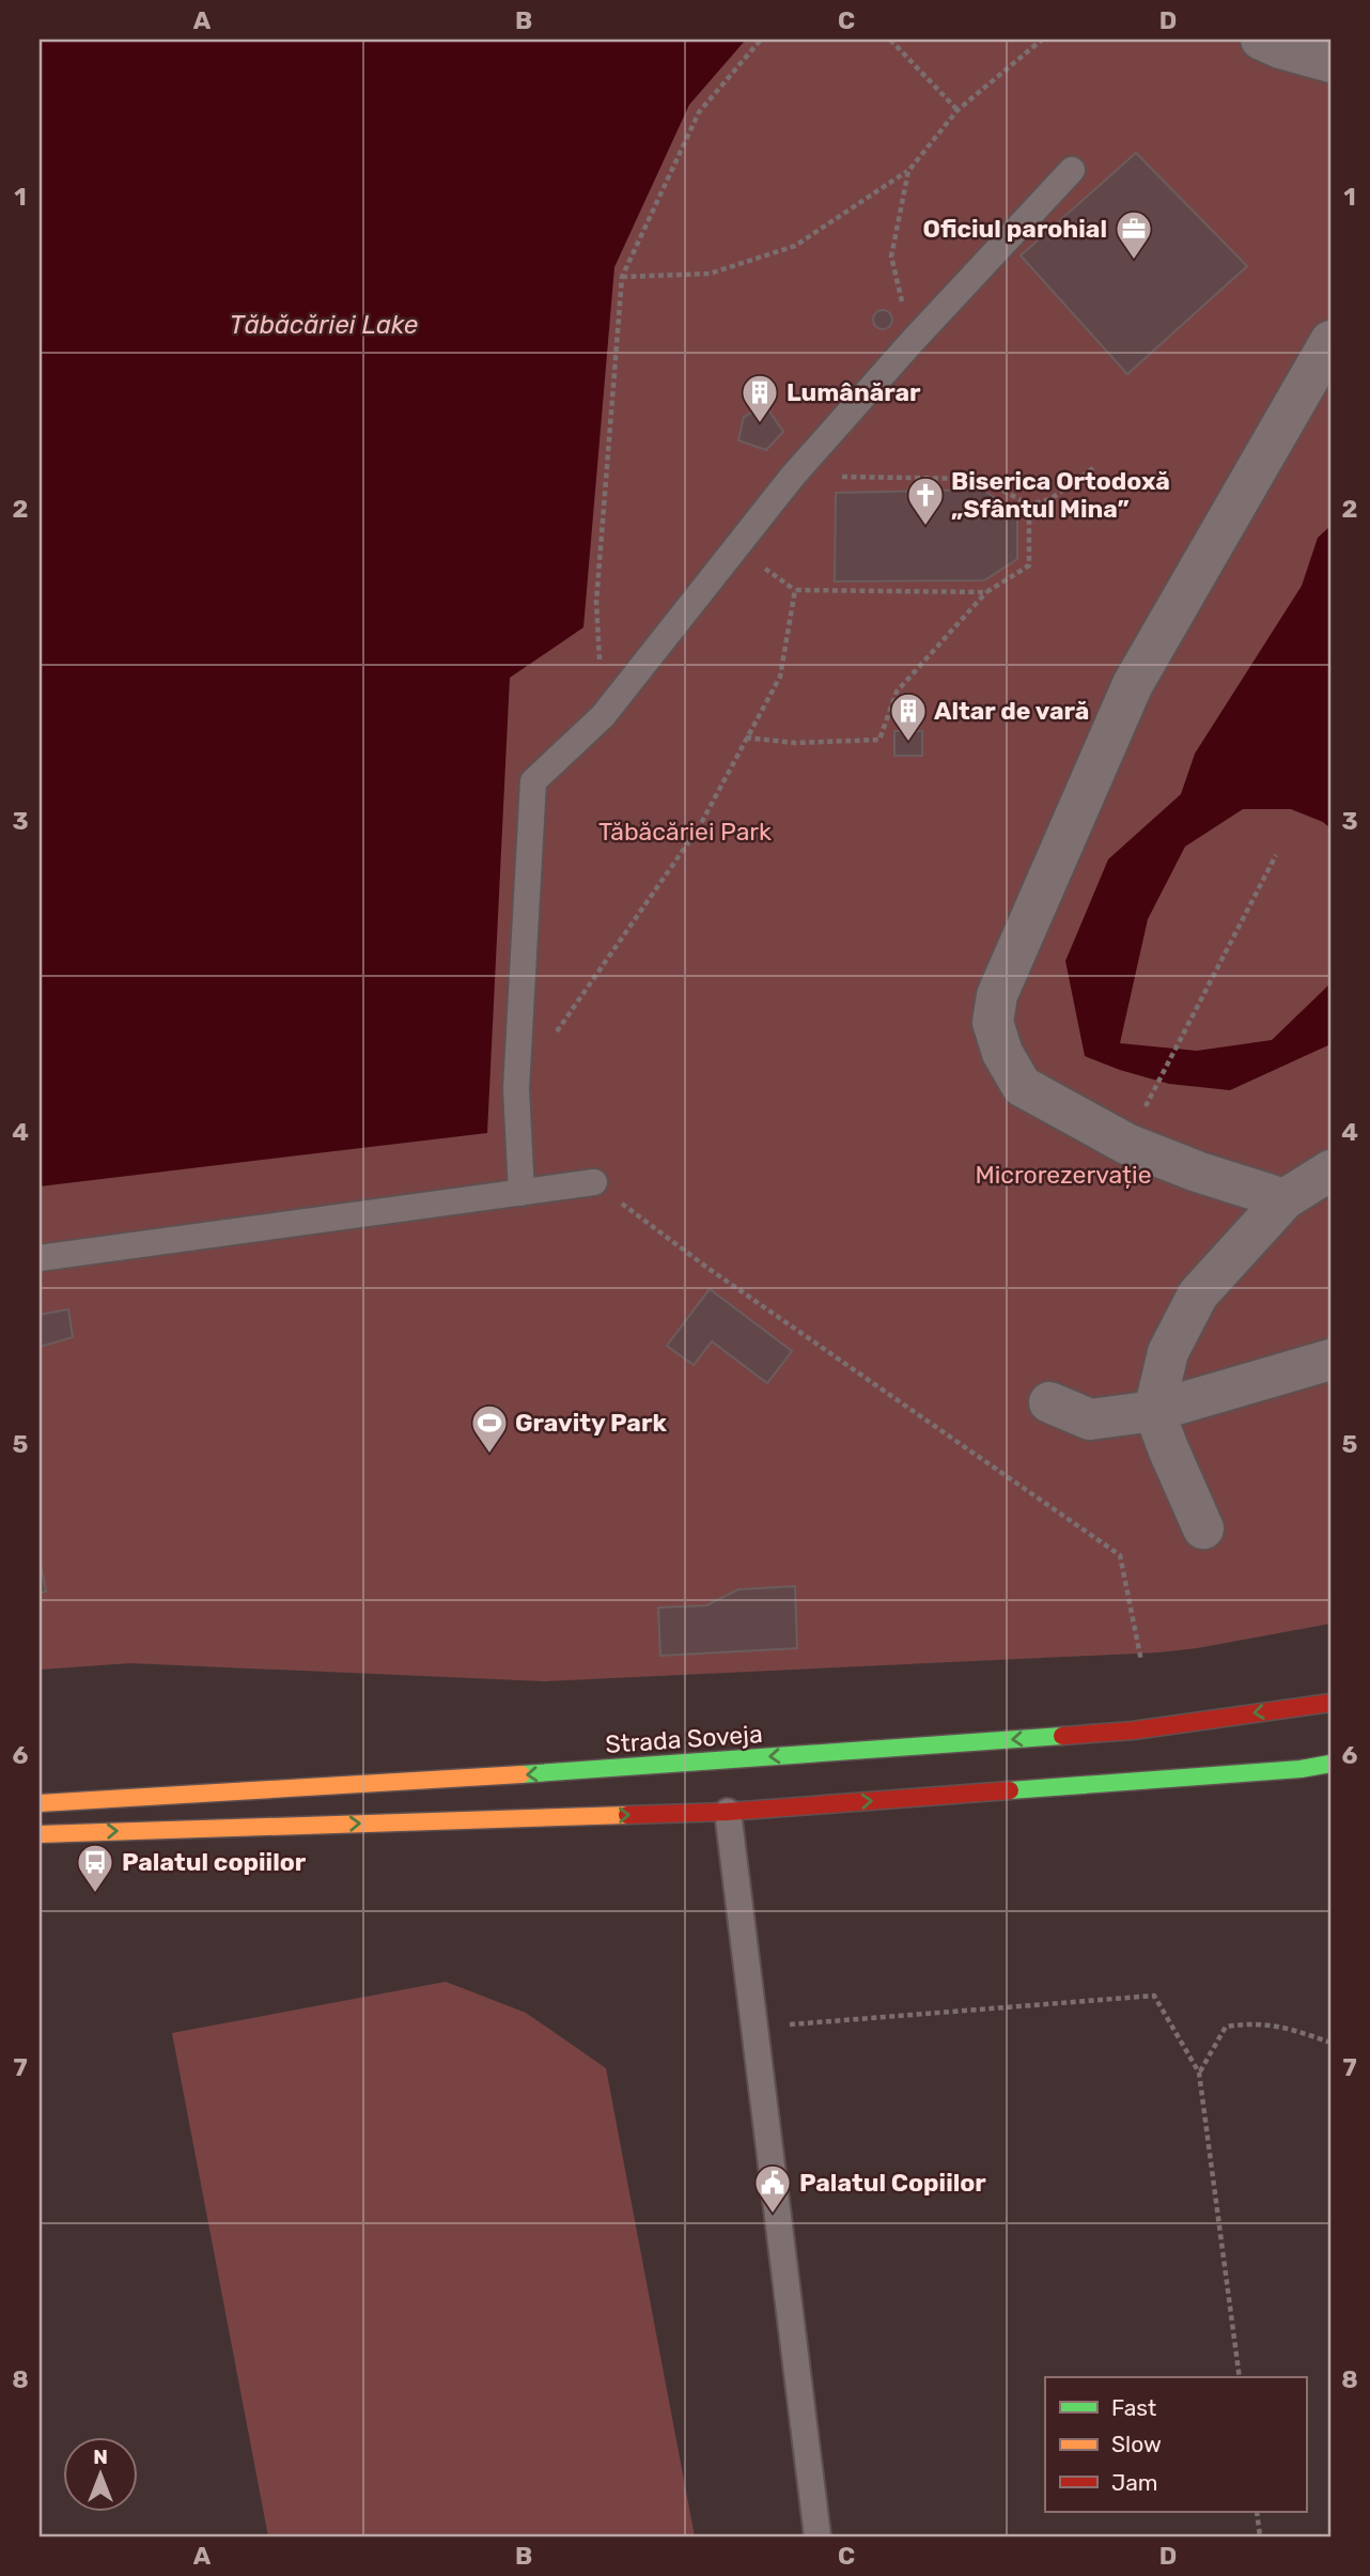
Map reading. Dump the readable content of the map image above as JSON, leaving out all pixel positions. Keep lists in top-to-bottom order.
{
  "streets": {
    "main road": ["Strada Soveja"]
  },
  "water": ["Tăbăcăriei Lake"],
  "parks": ["Tăbăcăriei Park", "Microrezervație"],
  "places": {
    "office": ["Oficiul parohial"],
    "building": ["Lumânărar", "Altar de vară"],
    "church": ["Biserica Ortodoxă „Sfântul Mina”"],
    "sports": ["Gravity Park"],
    "bus stop": ["Palatul copiilor"],
    "public building": ["Palatul Copiilor"]
  },
  "legend": ["Fast", "Slow", "Jam"],
  "north": "top",
  "grid": {
    "columns": [
      "A",
      "B",
      "C",
      "D"
    ],
    "rows": [
      "1",
      "2",
      "3",
      "4",
      "5",
      "6",
      "7",
      "8"
    ]
  }
}
